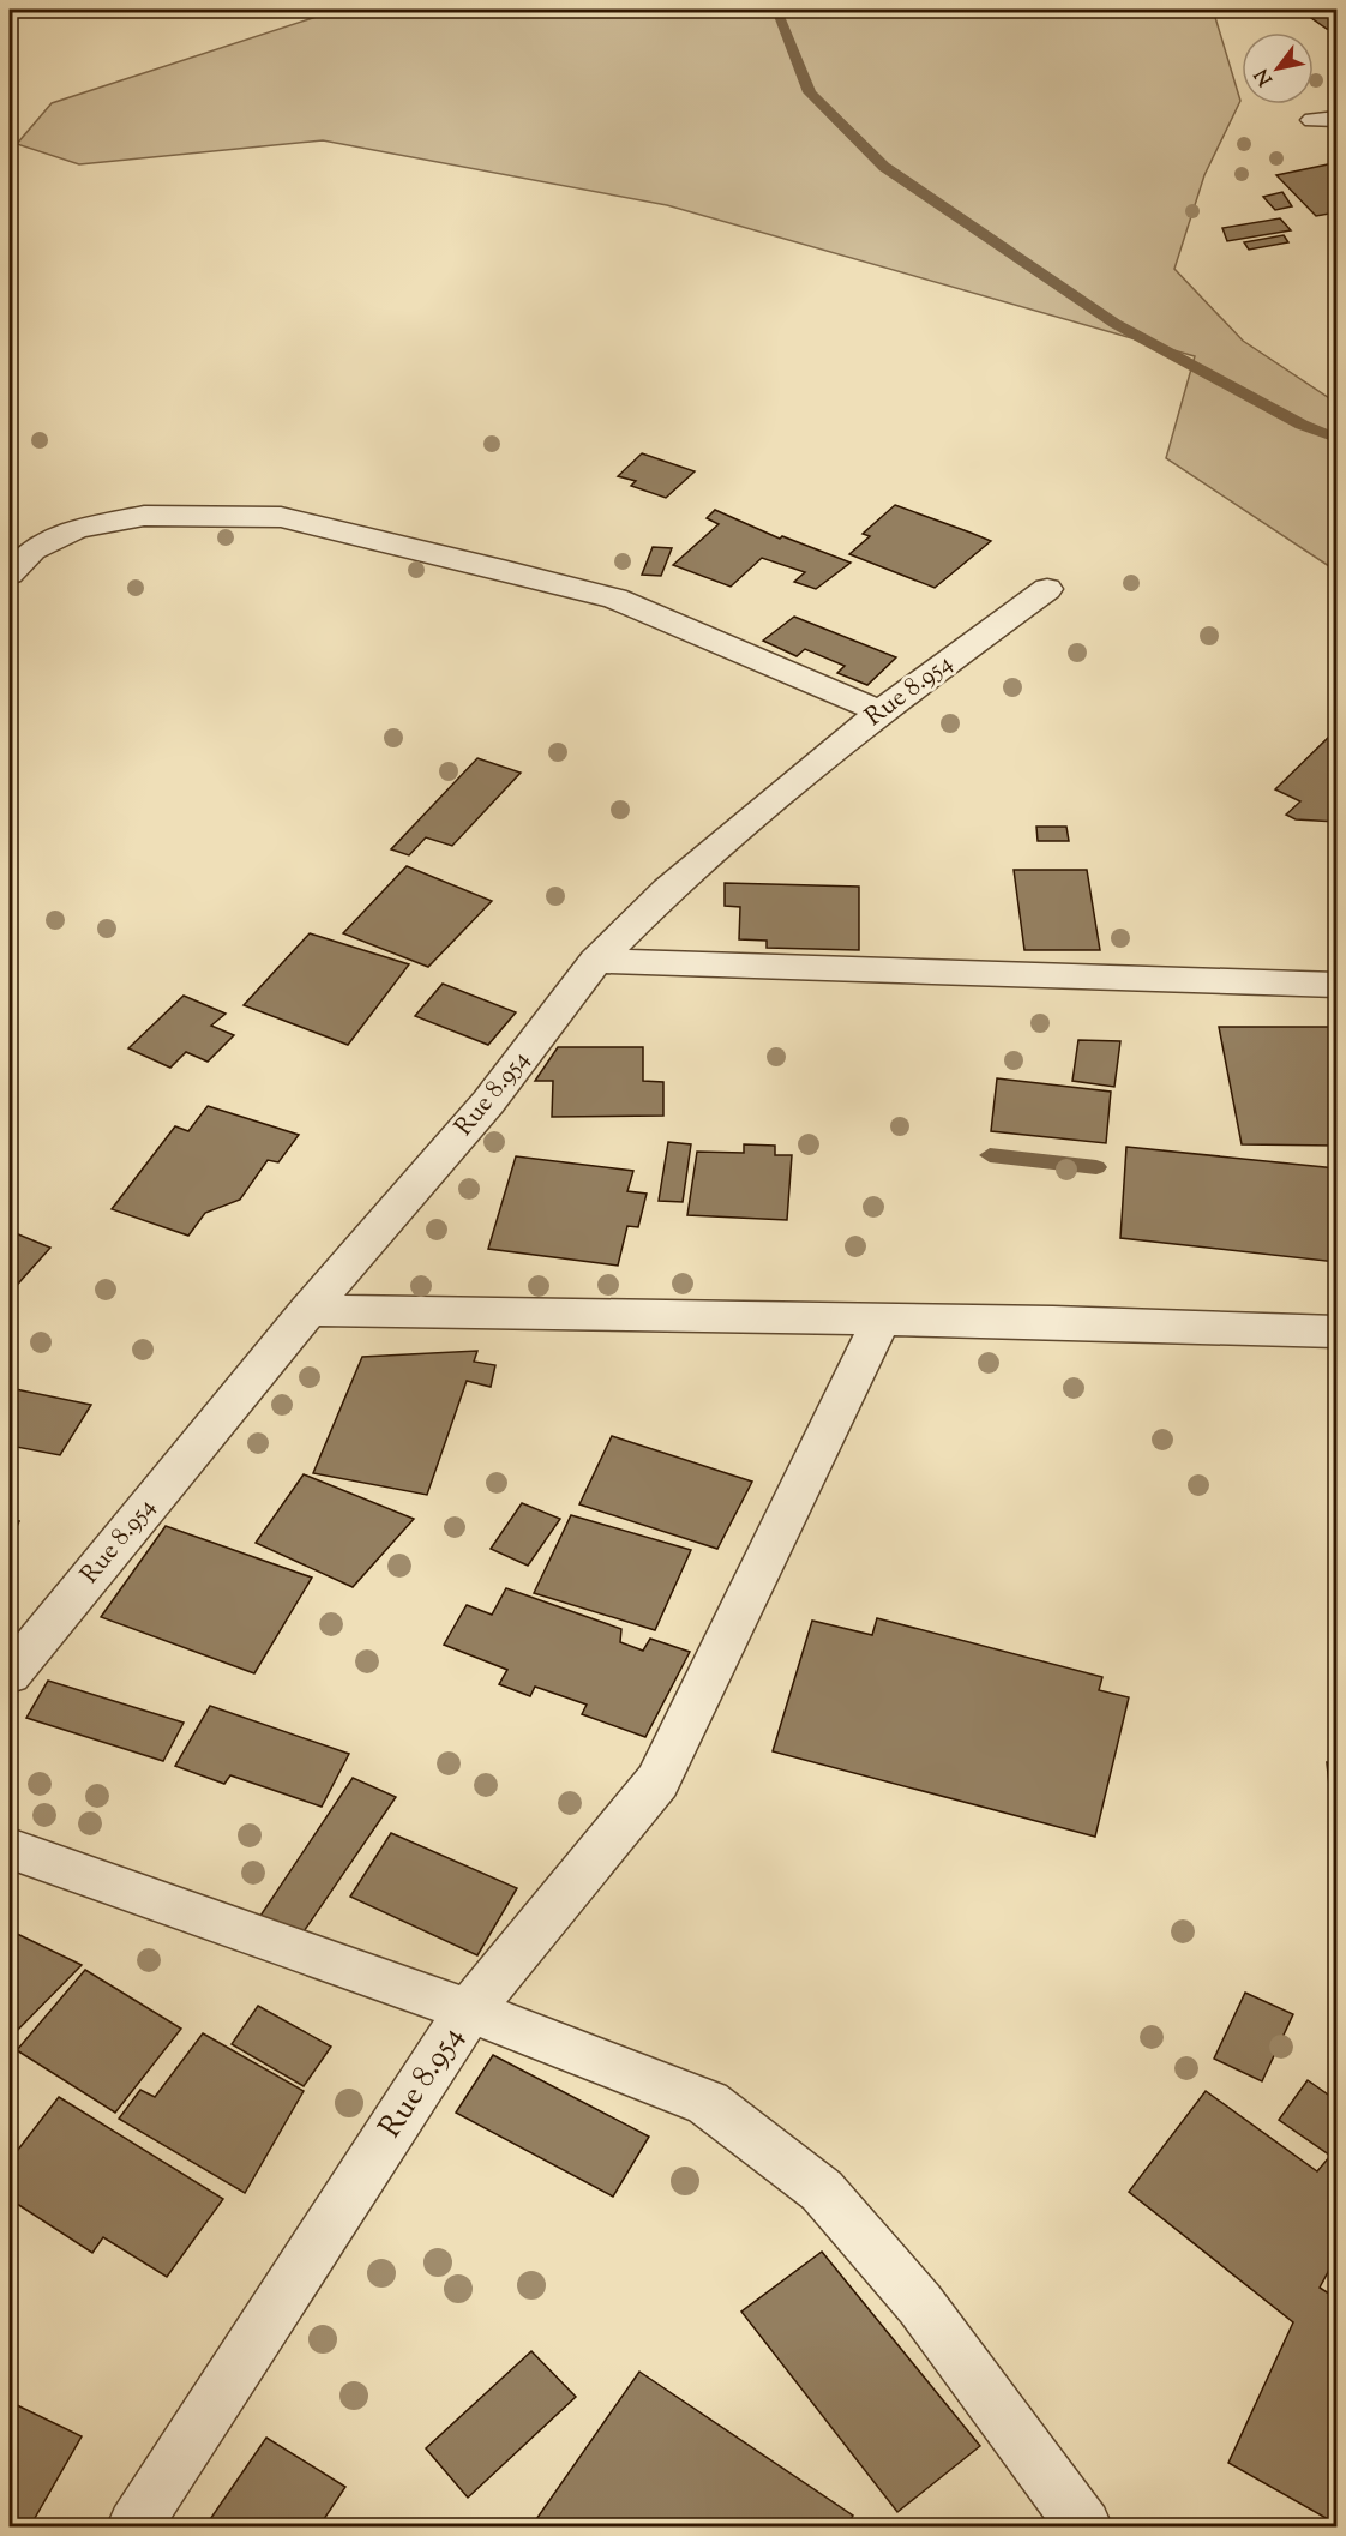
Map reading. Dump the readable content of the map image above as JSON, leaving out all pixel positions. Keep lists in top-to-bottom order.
{
  "streets": {
    "street": ["Rue 8.954"]
  },
  "north": "bottom left"
}
